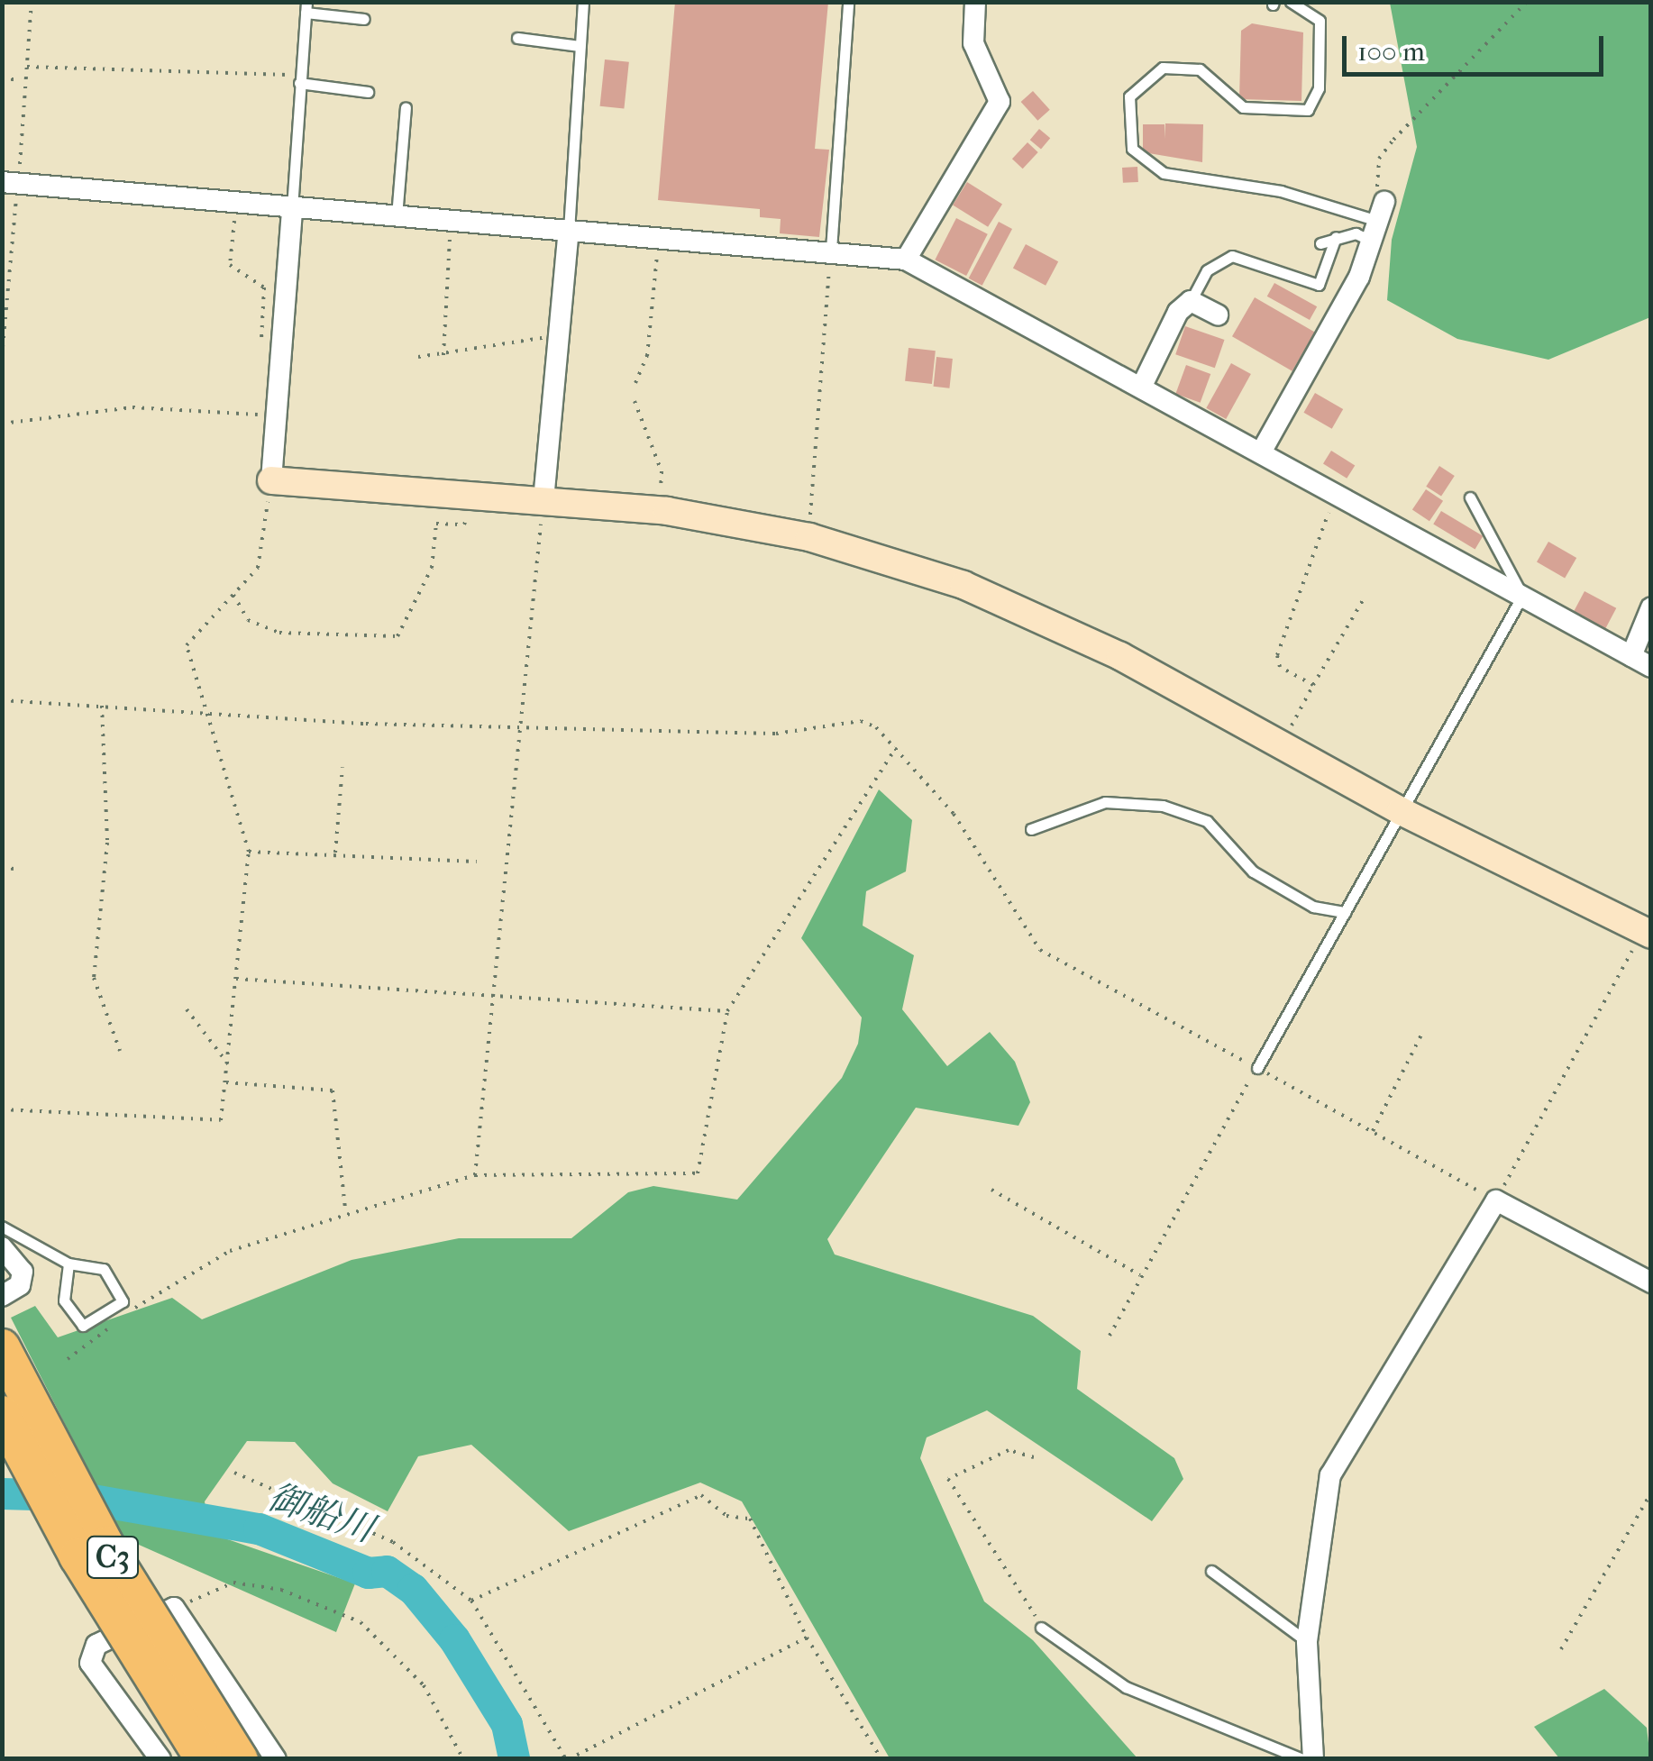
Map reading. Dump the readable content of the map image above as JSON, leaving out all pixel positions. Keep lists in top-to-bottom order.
{
  "streets": {
    "highway": ["C3"]
  },
  "water": ["御船川"],
  "scale_bar": "100 m"
}
